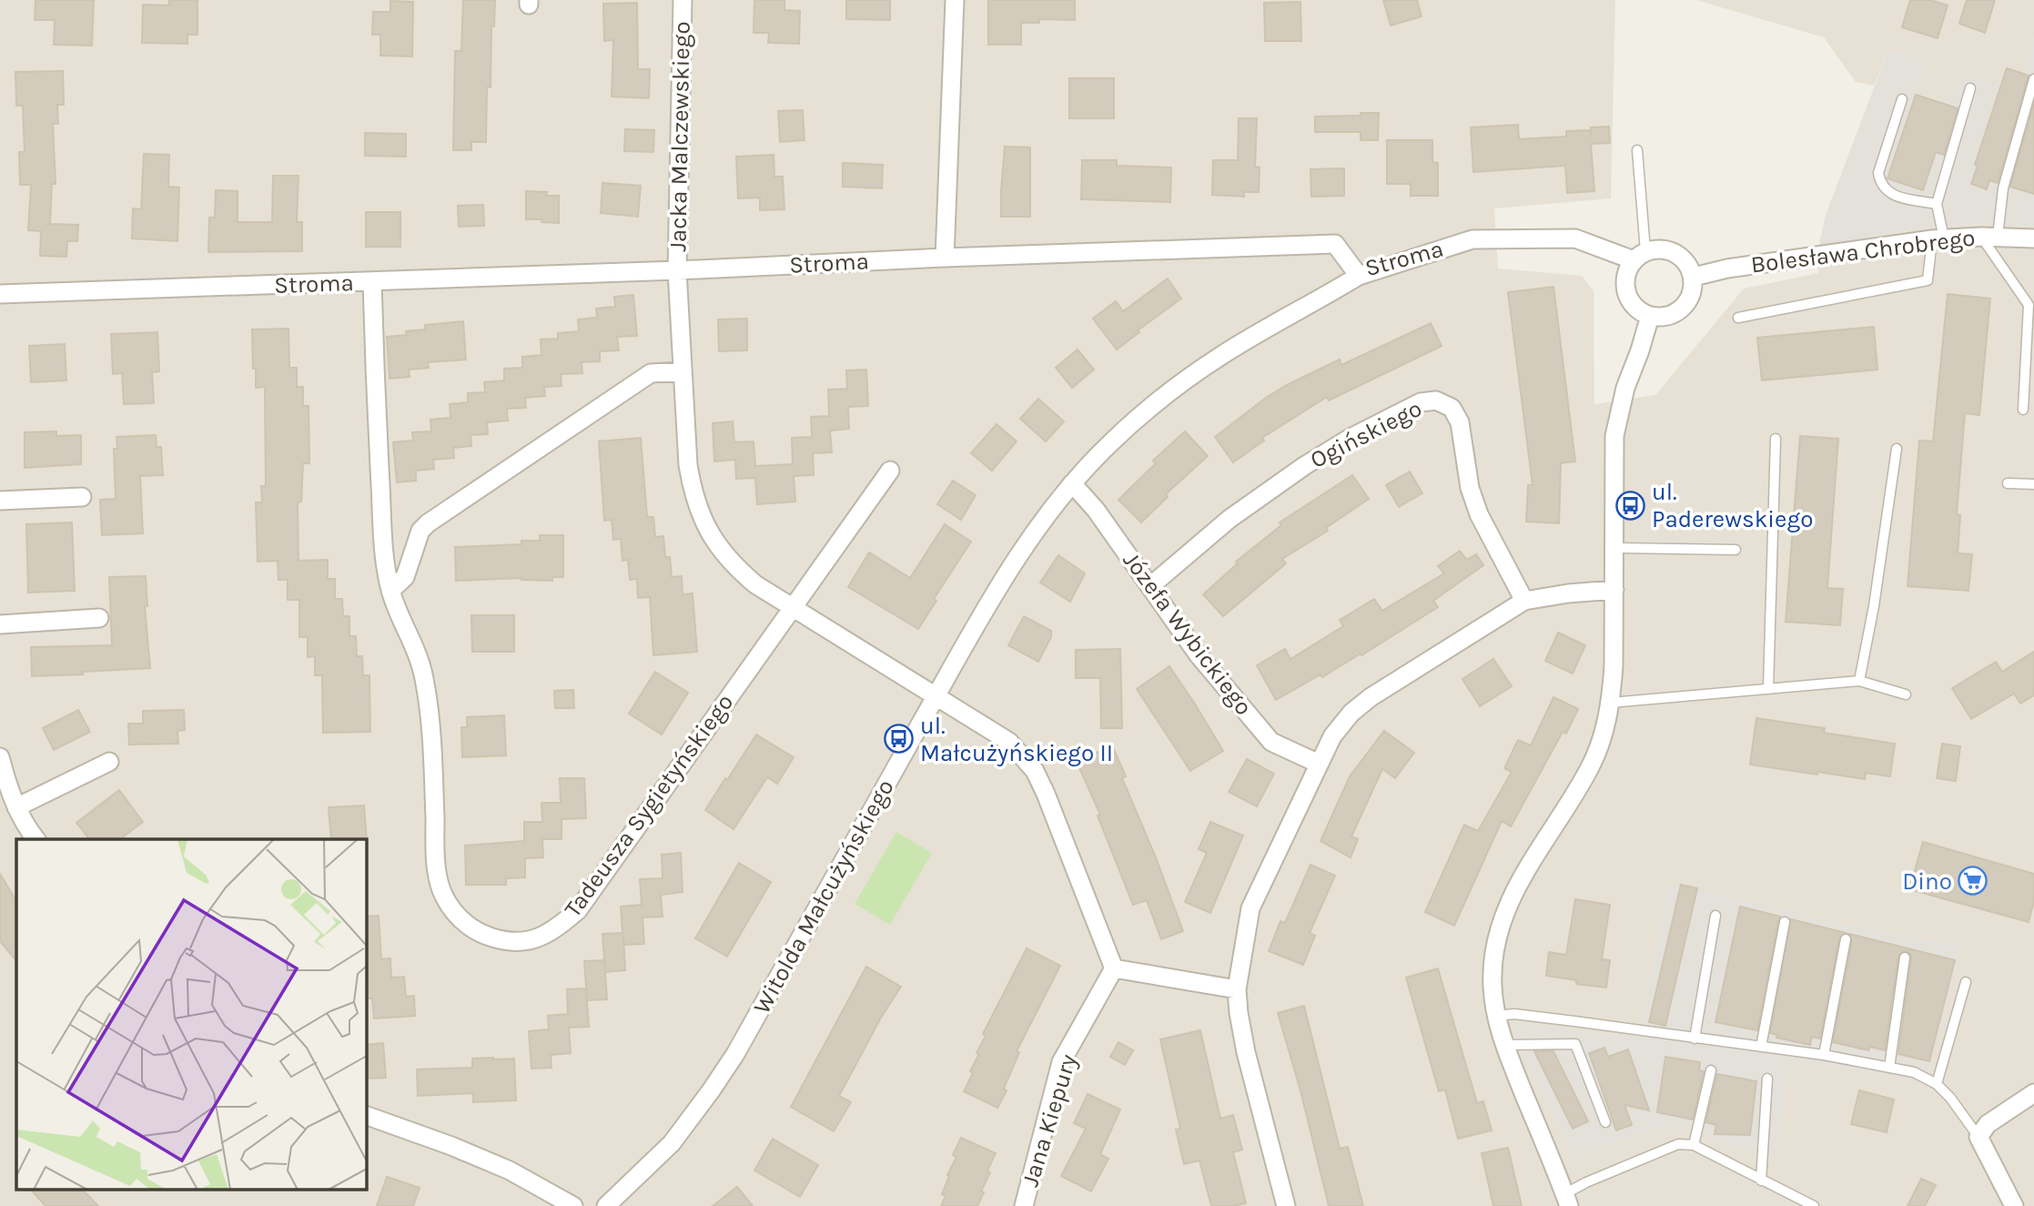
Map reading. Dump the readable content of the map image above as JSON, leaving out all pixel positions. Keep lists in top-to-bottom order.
{
  "streets": {
    "street": [
      "Jacka Malczewskiego",
      "Bolesława Chrobrego",
      "Stroma",
      "Ogińskiego",
      "Józefa Wybickiego",
      "Tadeusza Sygietyńskiego",
      "Witolda Małcużyńskiego",
      "Jana Kiepury"
    ]
  },
  "crossings": [
    ["Jacka Malczewskiego", "Stroma"],
    ["Jacka Malczewskiego", "Tadeusza Sygietyńskiego"],
    ["Jacka Malczewskiego", "Witolda Małcużyńskiego"],
    ["Jacka Malczewskiego", "Jana Kiepury"],
    ["Bolesława Chrobrego", "Stroma"],
    ["Stroma", "Tadeusza Sygietyńskiego"],
    ["Stroma", "Witolda Małcużyńskiego"],
    ["Ogińskiego", "Józefa Wybickiego"],
    ["Józefa Wybickiego", "Witolda Małcużyńskiego"]
  ],
  "places": {
    "bus stop": ["ul. Paderewskiego", "ul. Małcużyńskiego II"],
    "supermarket": ["Dino"]
  }
}
